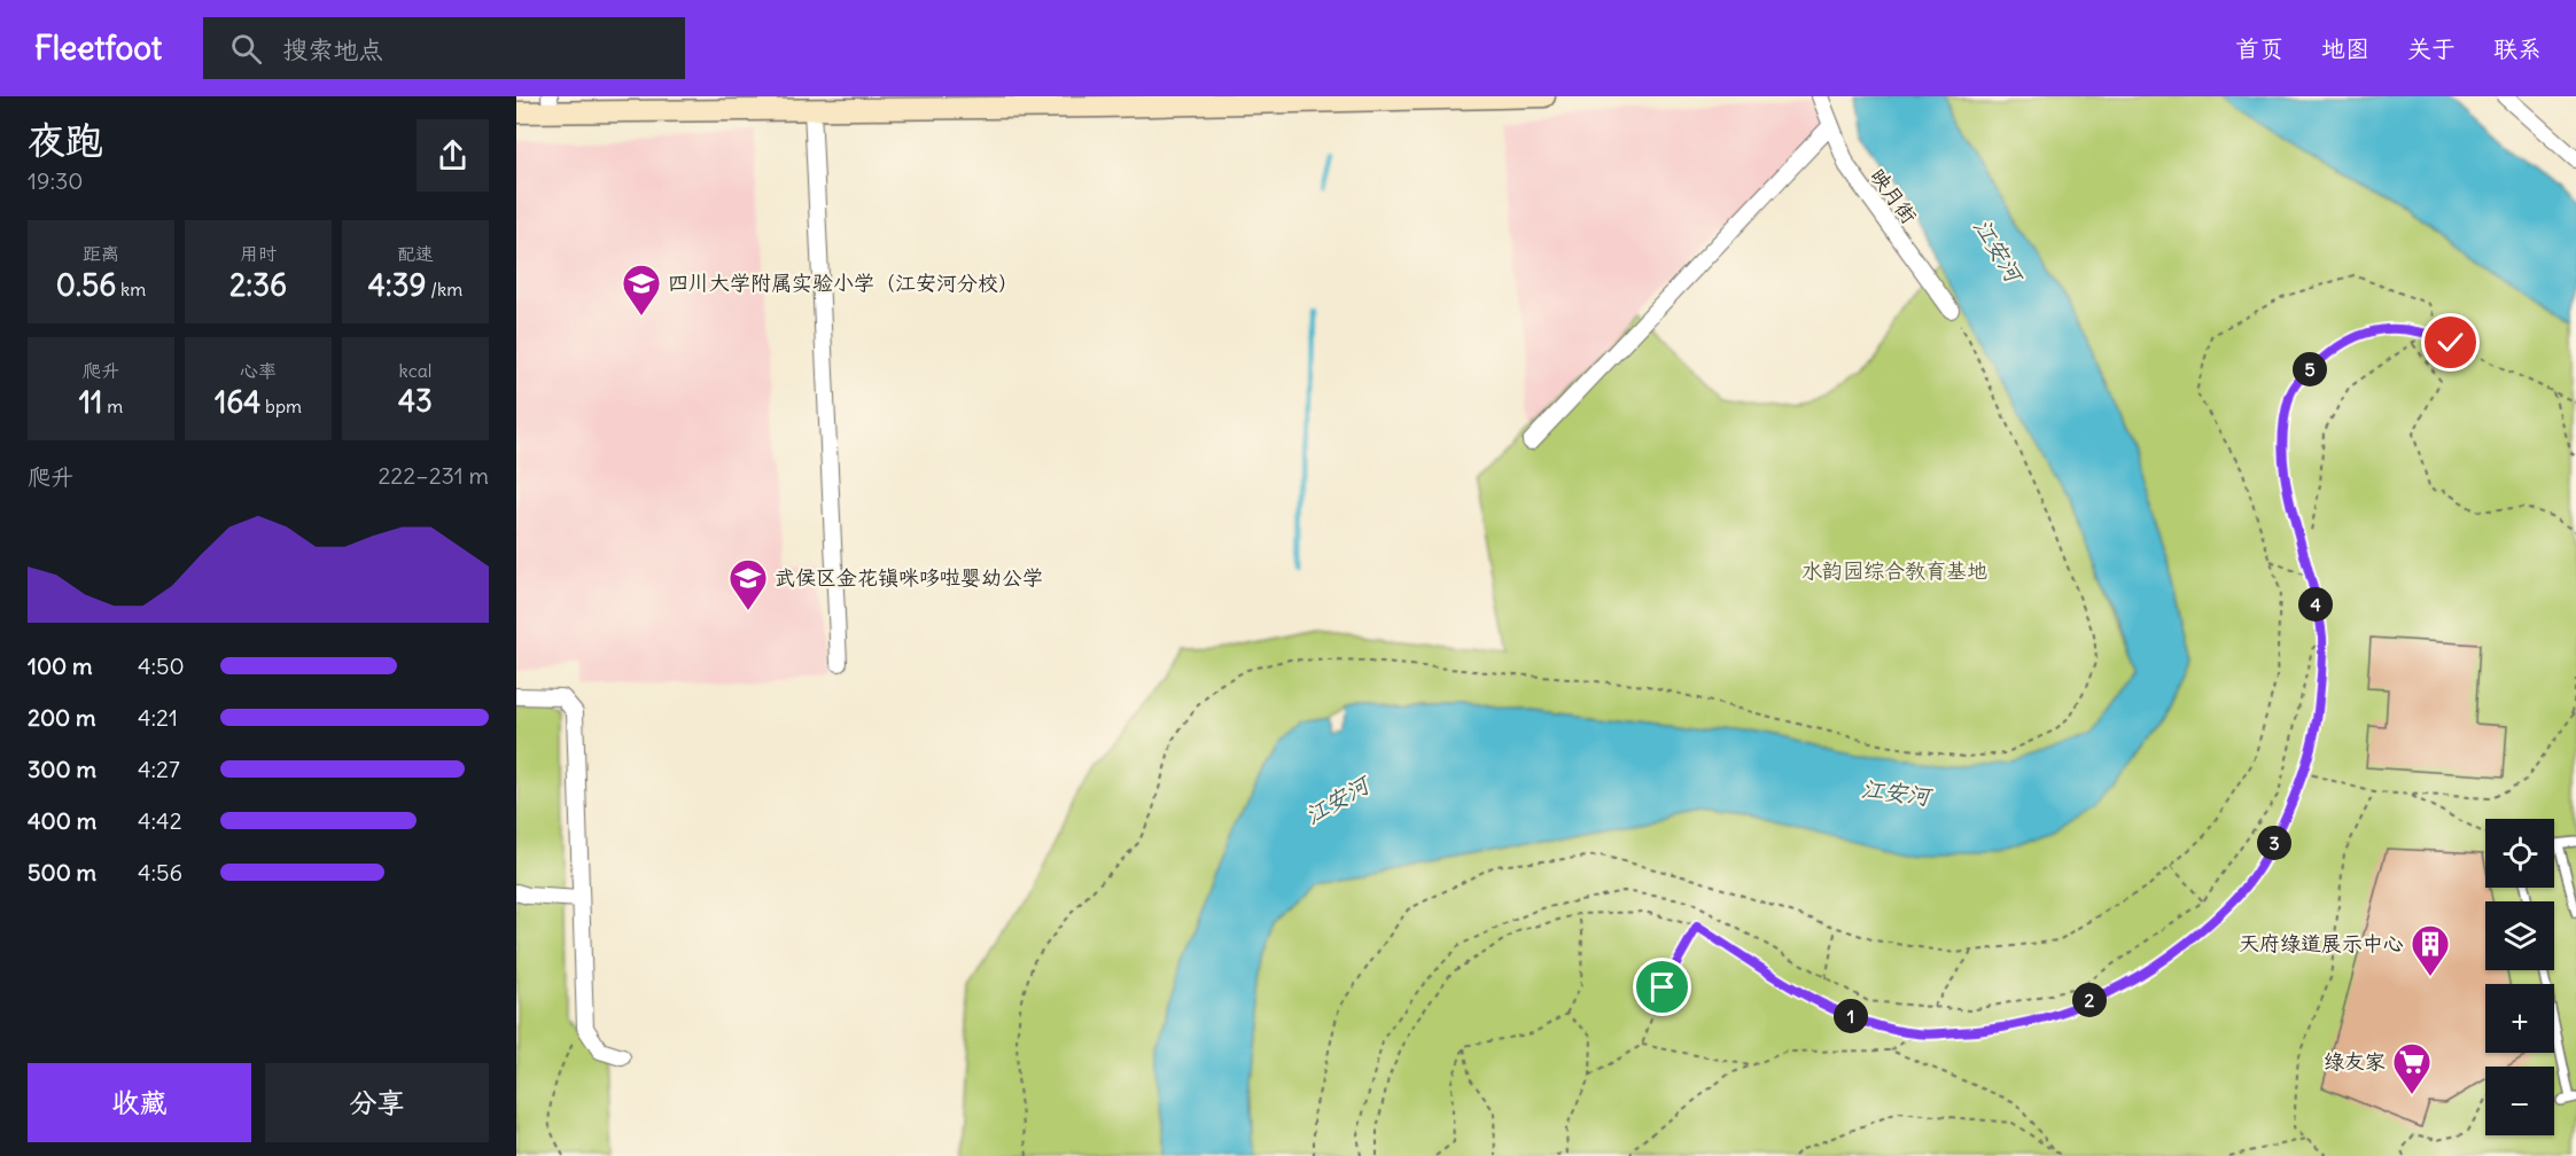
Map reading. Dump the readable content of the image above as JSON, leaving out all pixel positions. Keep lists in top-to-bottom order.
{
  "streets": {
    "street": ["映月街"]
  },
  "water": ["江安河"],
  "parks": ["水韵园综合教育基地"],
  "places": {
    "school or university": ["四川大学附属实验小学（江安河分校）", "武侯区金花镇咪哆啦婴幼公学"],
    "building": ["天府绿道展示中心"],
    "supermarket": ["绿友家"]
  },
  "page": {
    "header": "Fleetfoot",
    "search": "搜索地点",
    "nav": [
      "首页",
      "地图",
      "关于",
      "联系"
    ],
    "heading": ["夜跑", "19:30"],
    "stats": [
      ["距离", "0.56 km"],
      ["用时", "2:36"],
      ["配速", "4:39 /km"],
      ["爬升", "11 m"],
      ["心率", "164 bpm"],
      ["kcal", "43"]
    ],
    "pins": [
      "5",
      "4",
      "3",
      "2",
      "1"
    ],
    "chart": ["爬升", "222–231 m"],
    "list": [
      {
        "name": "100 m",
        "note": "4:50"
      },
      {
        "name": "200 m",
        "note": "4:21"
      },
      {
        "name": "300 m",
        "note": "4:27"
      },
      {
        "name": "400 m",
        "note": "4:42"
      },
      {
        "name": "500 m",
        "note": "4:56"
      }
    ],
    "map_buttons": ["+", "−"],
    "buttons": ["收藏", "分享"]
  }
}
